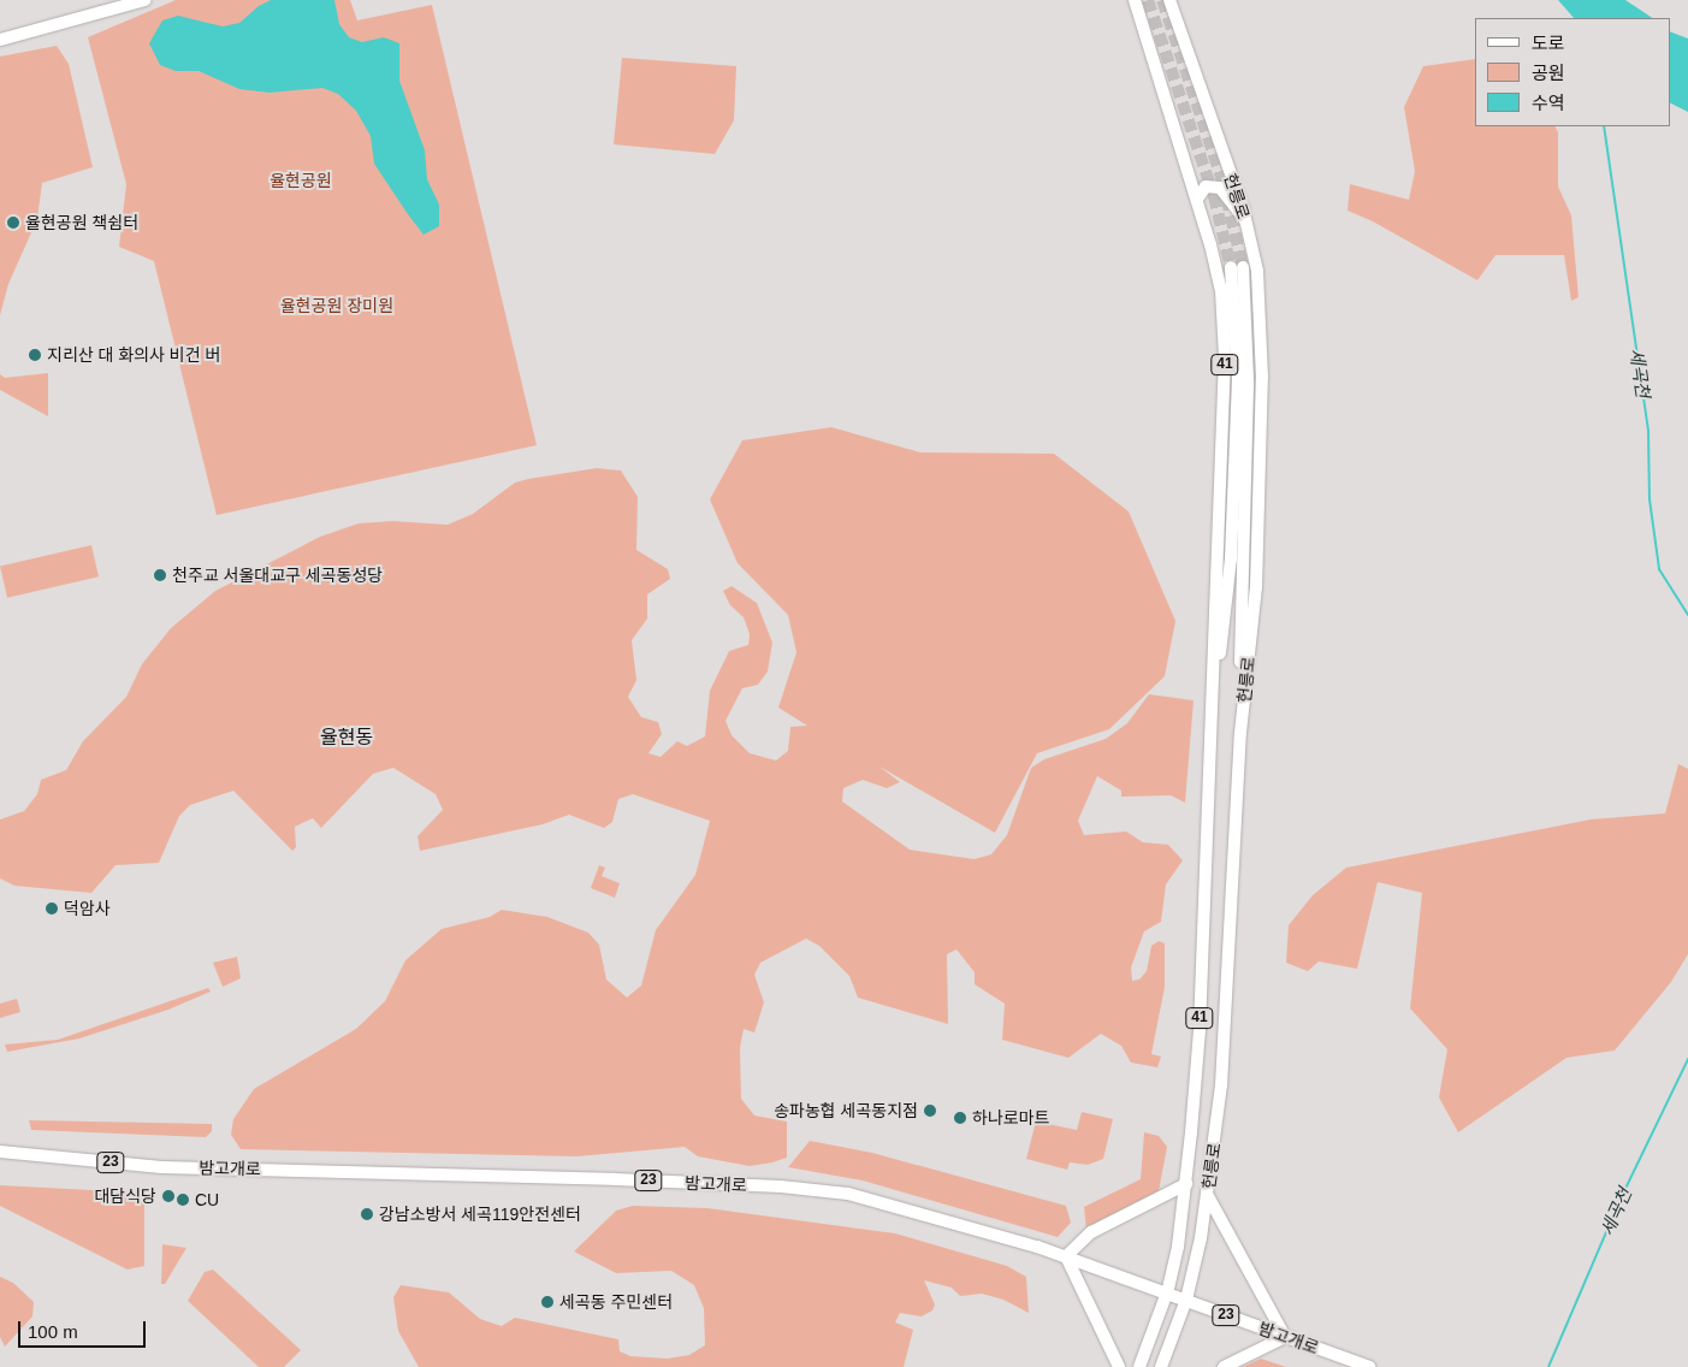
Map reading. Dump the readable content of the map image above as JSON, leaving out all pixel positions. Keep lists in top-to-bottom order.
{
  "streets": {
    "main road": [
      "헌릉로",
      "41",
      "23",
      "밤고개로"
    ]
  },
  "crossings": [
    ["헌릉로", "밤고개로"]
  ],
  "districts": ["율현동"],
  "water": ["세곡천"],
  "parks": ["율현공원", "율현공원 장미원"],
  "places": [
    "율현공원 책쉼터",
    "지리산 대 화의사 비건 버",
    "천주교 서울대교구 세곡동성당",
    "덕암사",
    "송파농협 세곡동지점",
    "하나로마트",
    "대담식당",
    "CU",
    "강남소방서 세곡119안전센터",
    "세곡동 주민센터"
  ],
  "legend": ["도로", "공원", "수역"],
  "scale_bar": "100 m"
}
